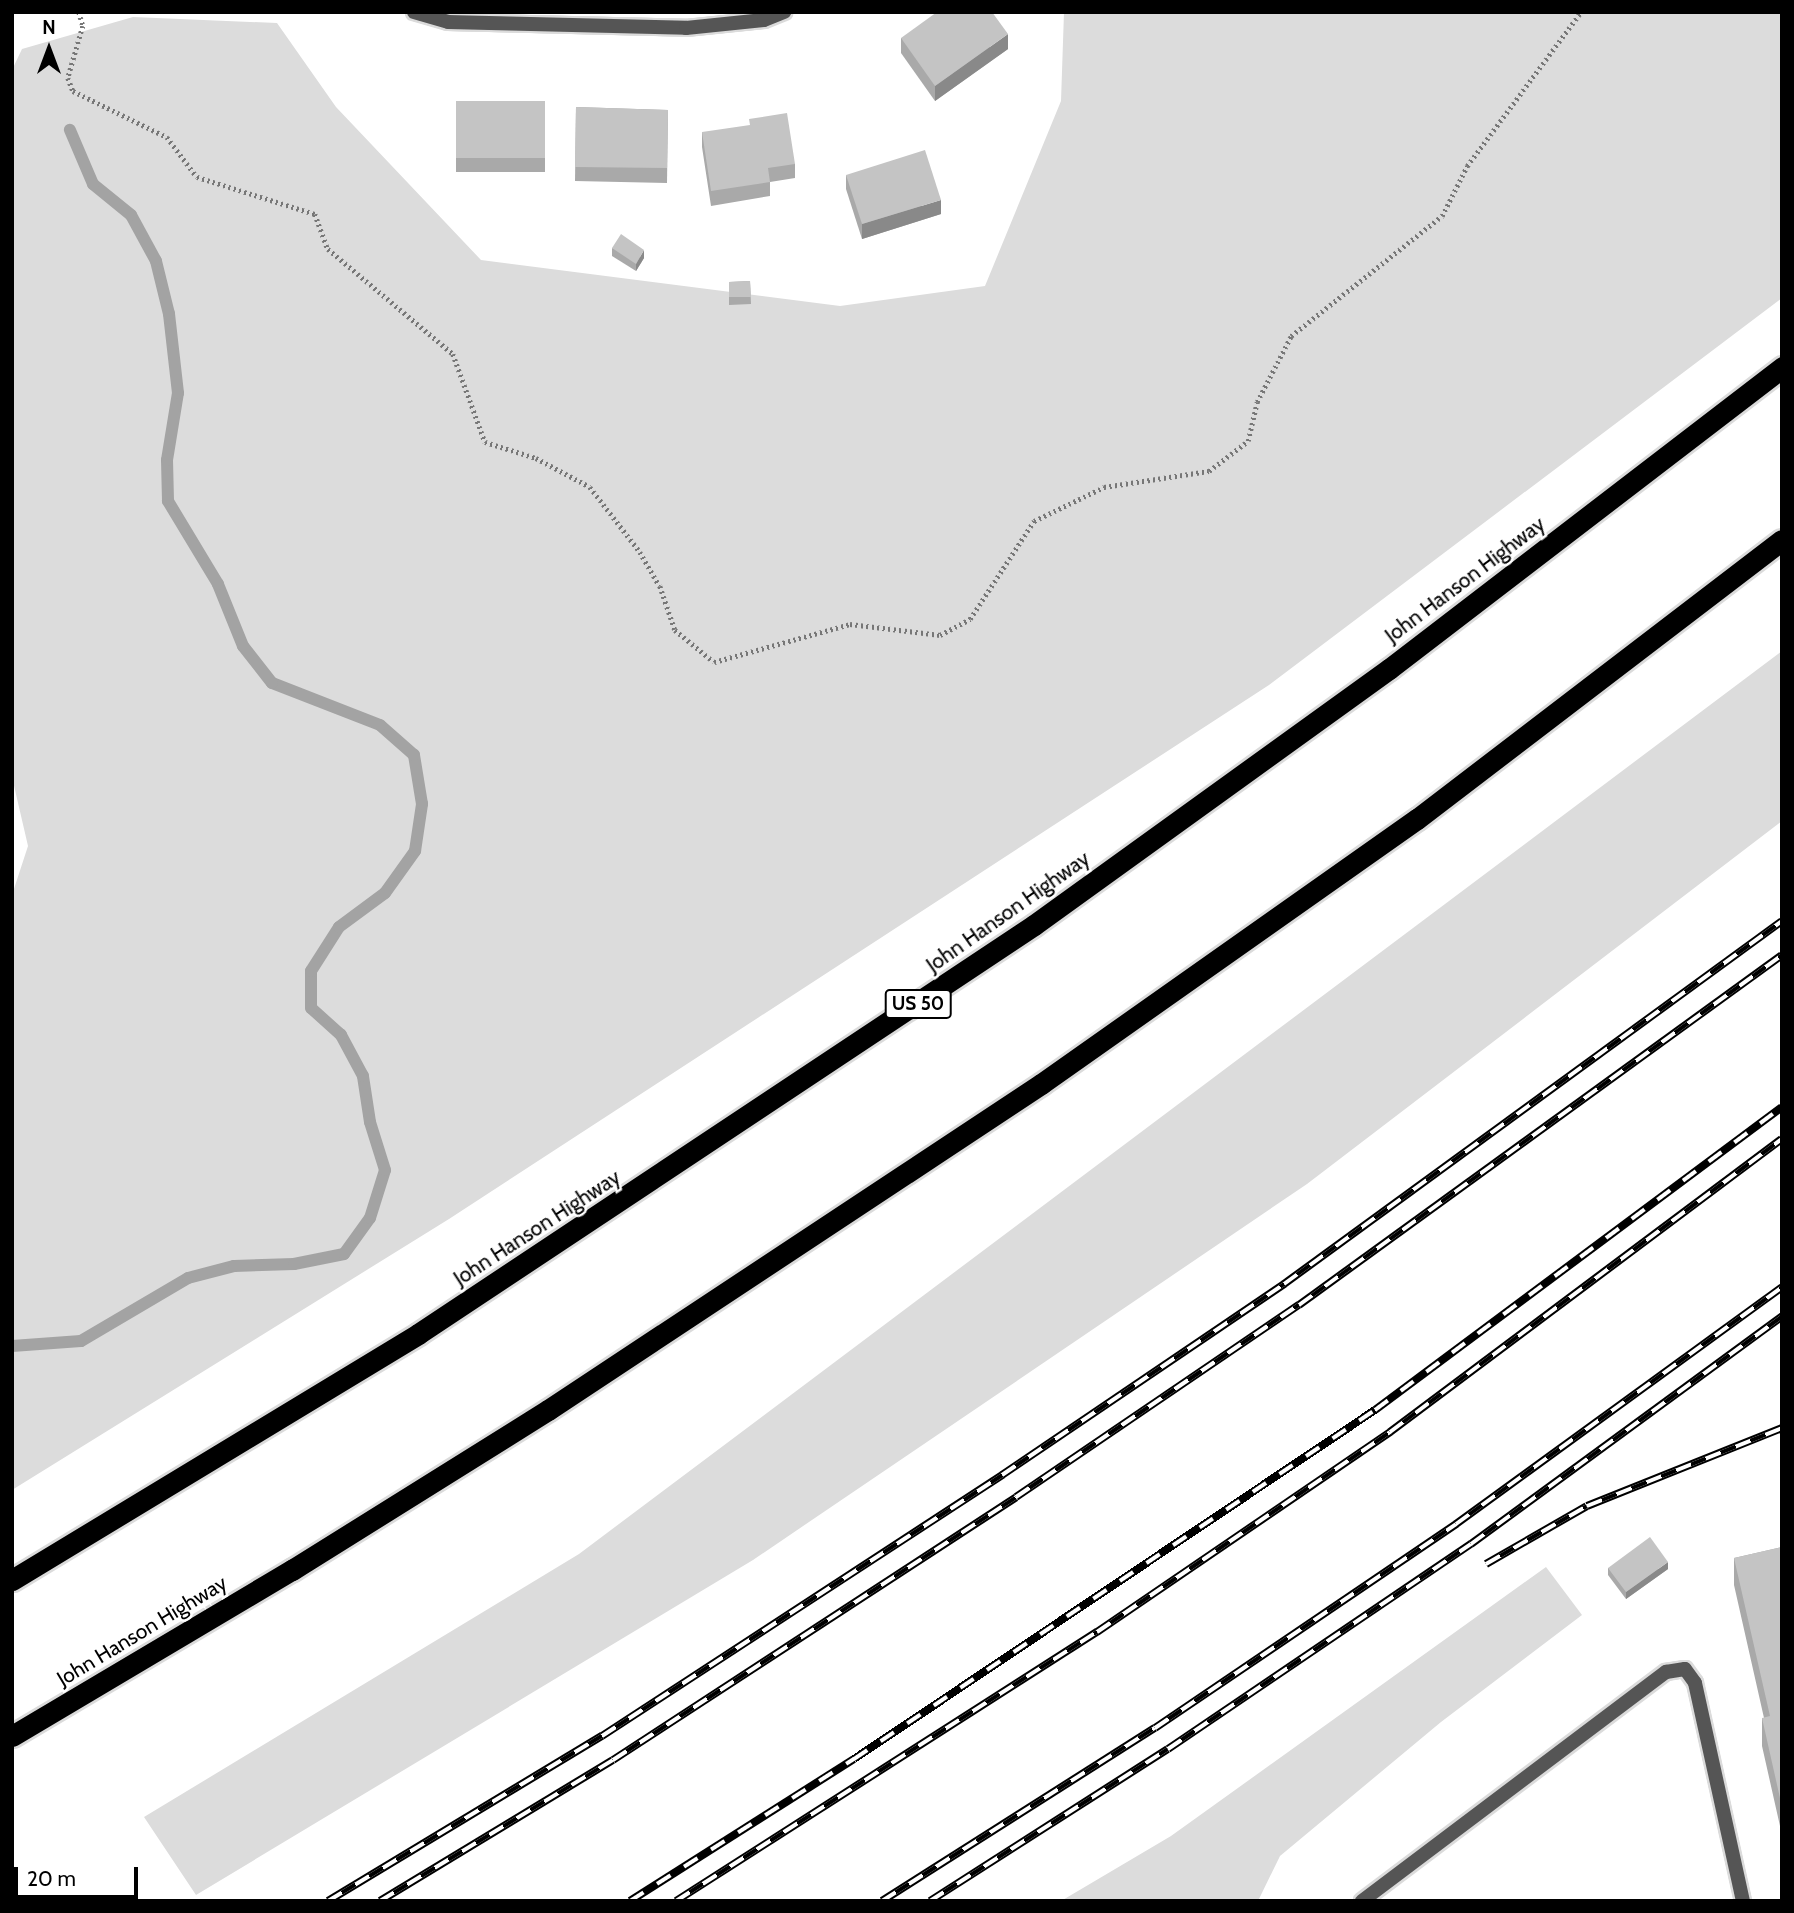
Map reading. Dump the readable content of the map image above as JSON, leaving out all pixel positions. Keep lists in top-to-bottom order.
{
  "streets": {
    "highway": ["John Hanson Highway", "US 50"]
  },
  "scale_bar": "20 m",
  "north": "top"
}
